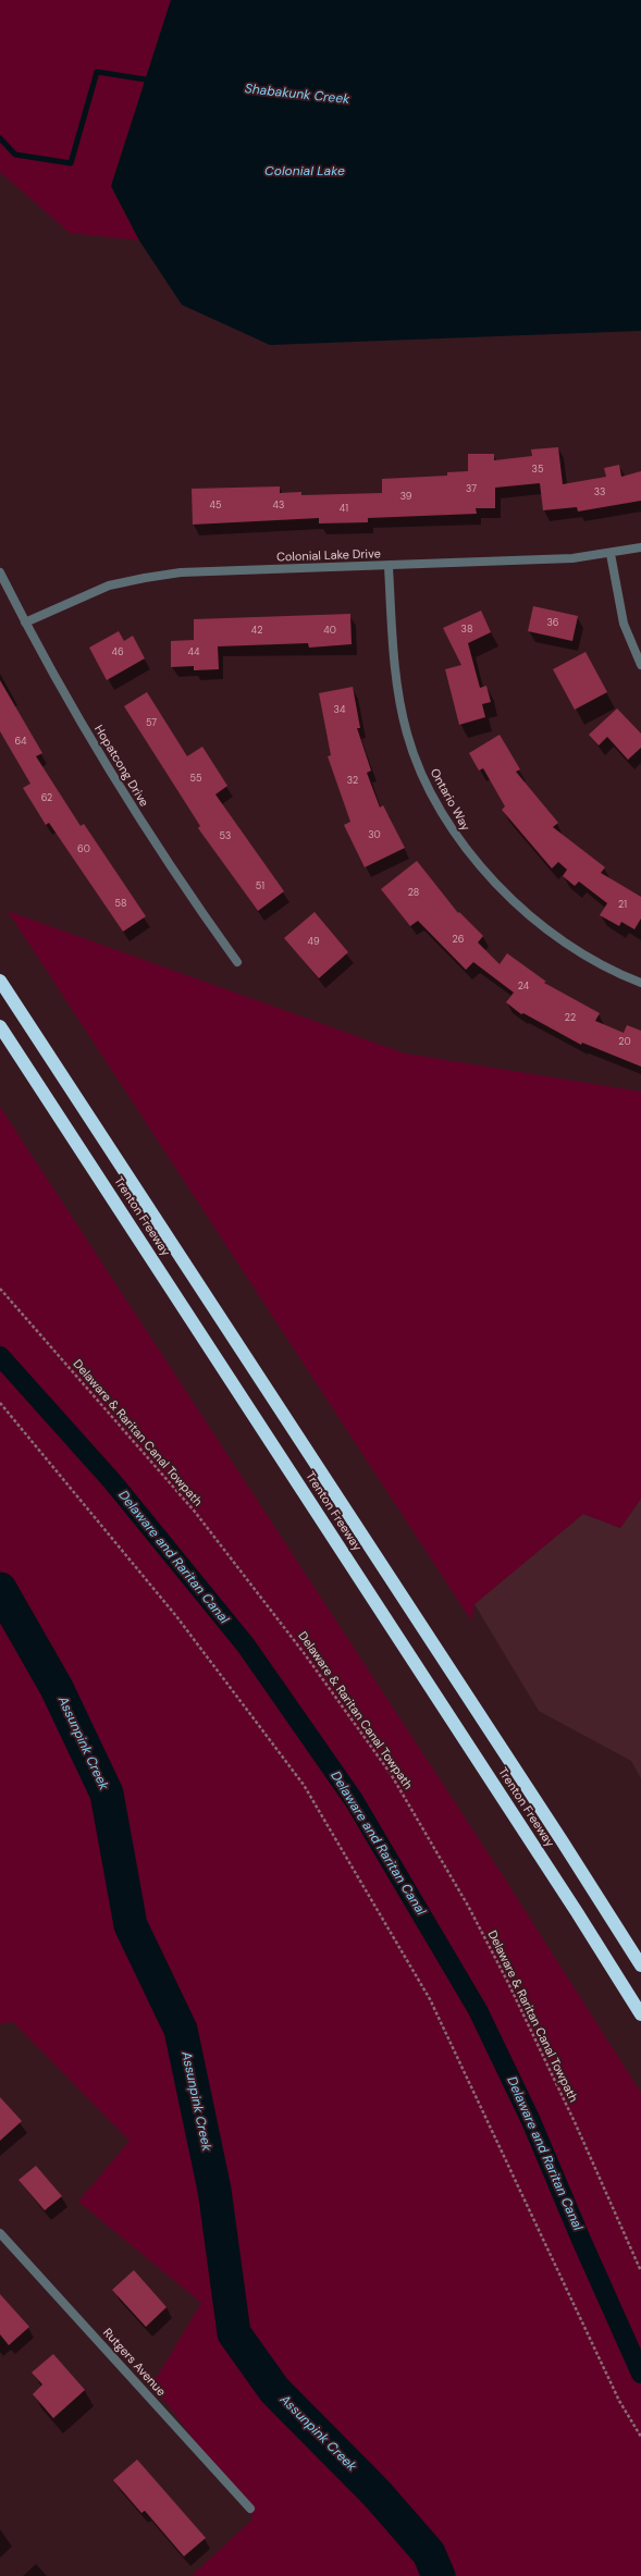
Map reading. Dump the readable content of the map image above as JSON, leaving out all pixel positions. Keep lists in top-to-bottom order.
{
  "streets": {
    "highway": ["Trenton Freeway"],
    "street": [
      "Colonial Lake Drive",
      "Hopatcong Drive",
      "Ontario Way",
      "Rutgers Avenue"
    ],
    "path": ["Delaware & Raritan Canal Towpath"]
  },
  "crossings": [
    ["Colonial Lake Drive", "Hopatcong Drive"],
    ["Colonial Lake Drive", "Ontario Way"]
  ],
  "water": [
    "Shabakunk Creek",
    "Colonial Lake",
    "Delaware and Raritan Canal",
    "Assunpink Creek"
  ],
  "house_numbers": [
    "35",
    "37",
    "33",
    "39",
    "45",
    "43",
    "41",
    "36",
    "38",
    "42",
    "40",
    "46",
    "44",
    "34",
    "57",
    "64",
    "55",
    "32",
    "62",
    "30",
    "53",
    "60",
    "51",
    "28",
    "58",
    "21",
    "26",
    "49",
    "24",
    "22",
    "20"
  ]
}
